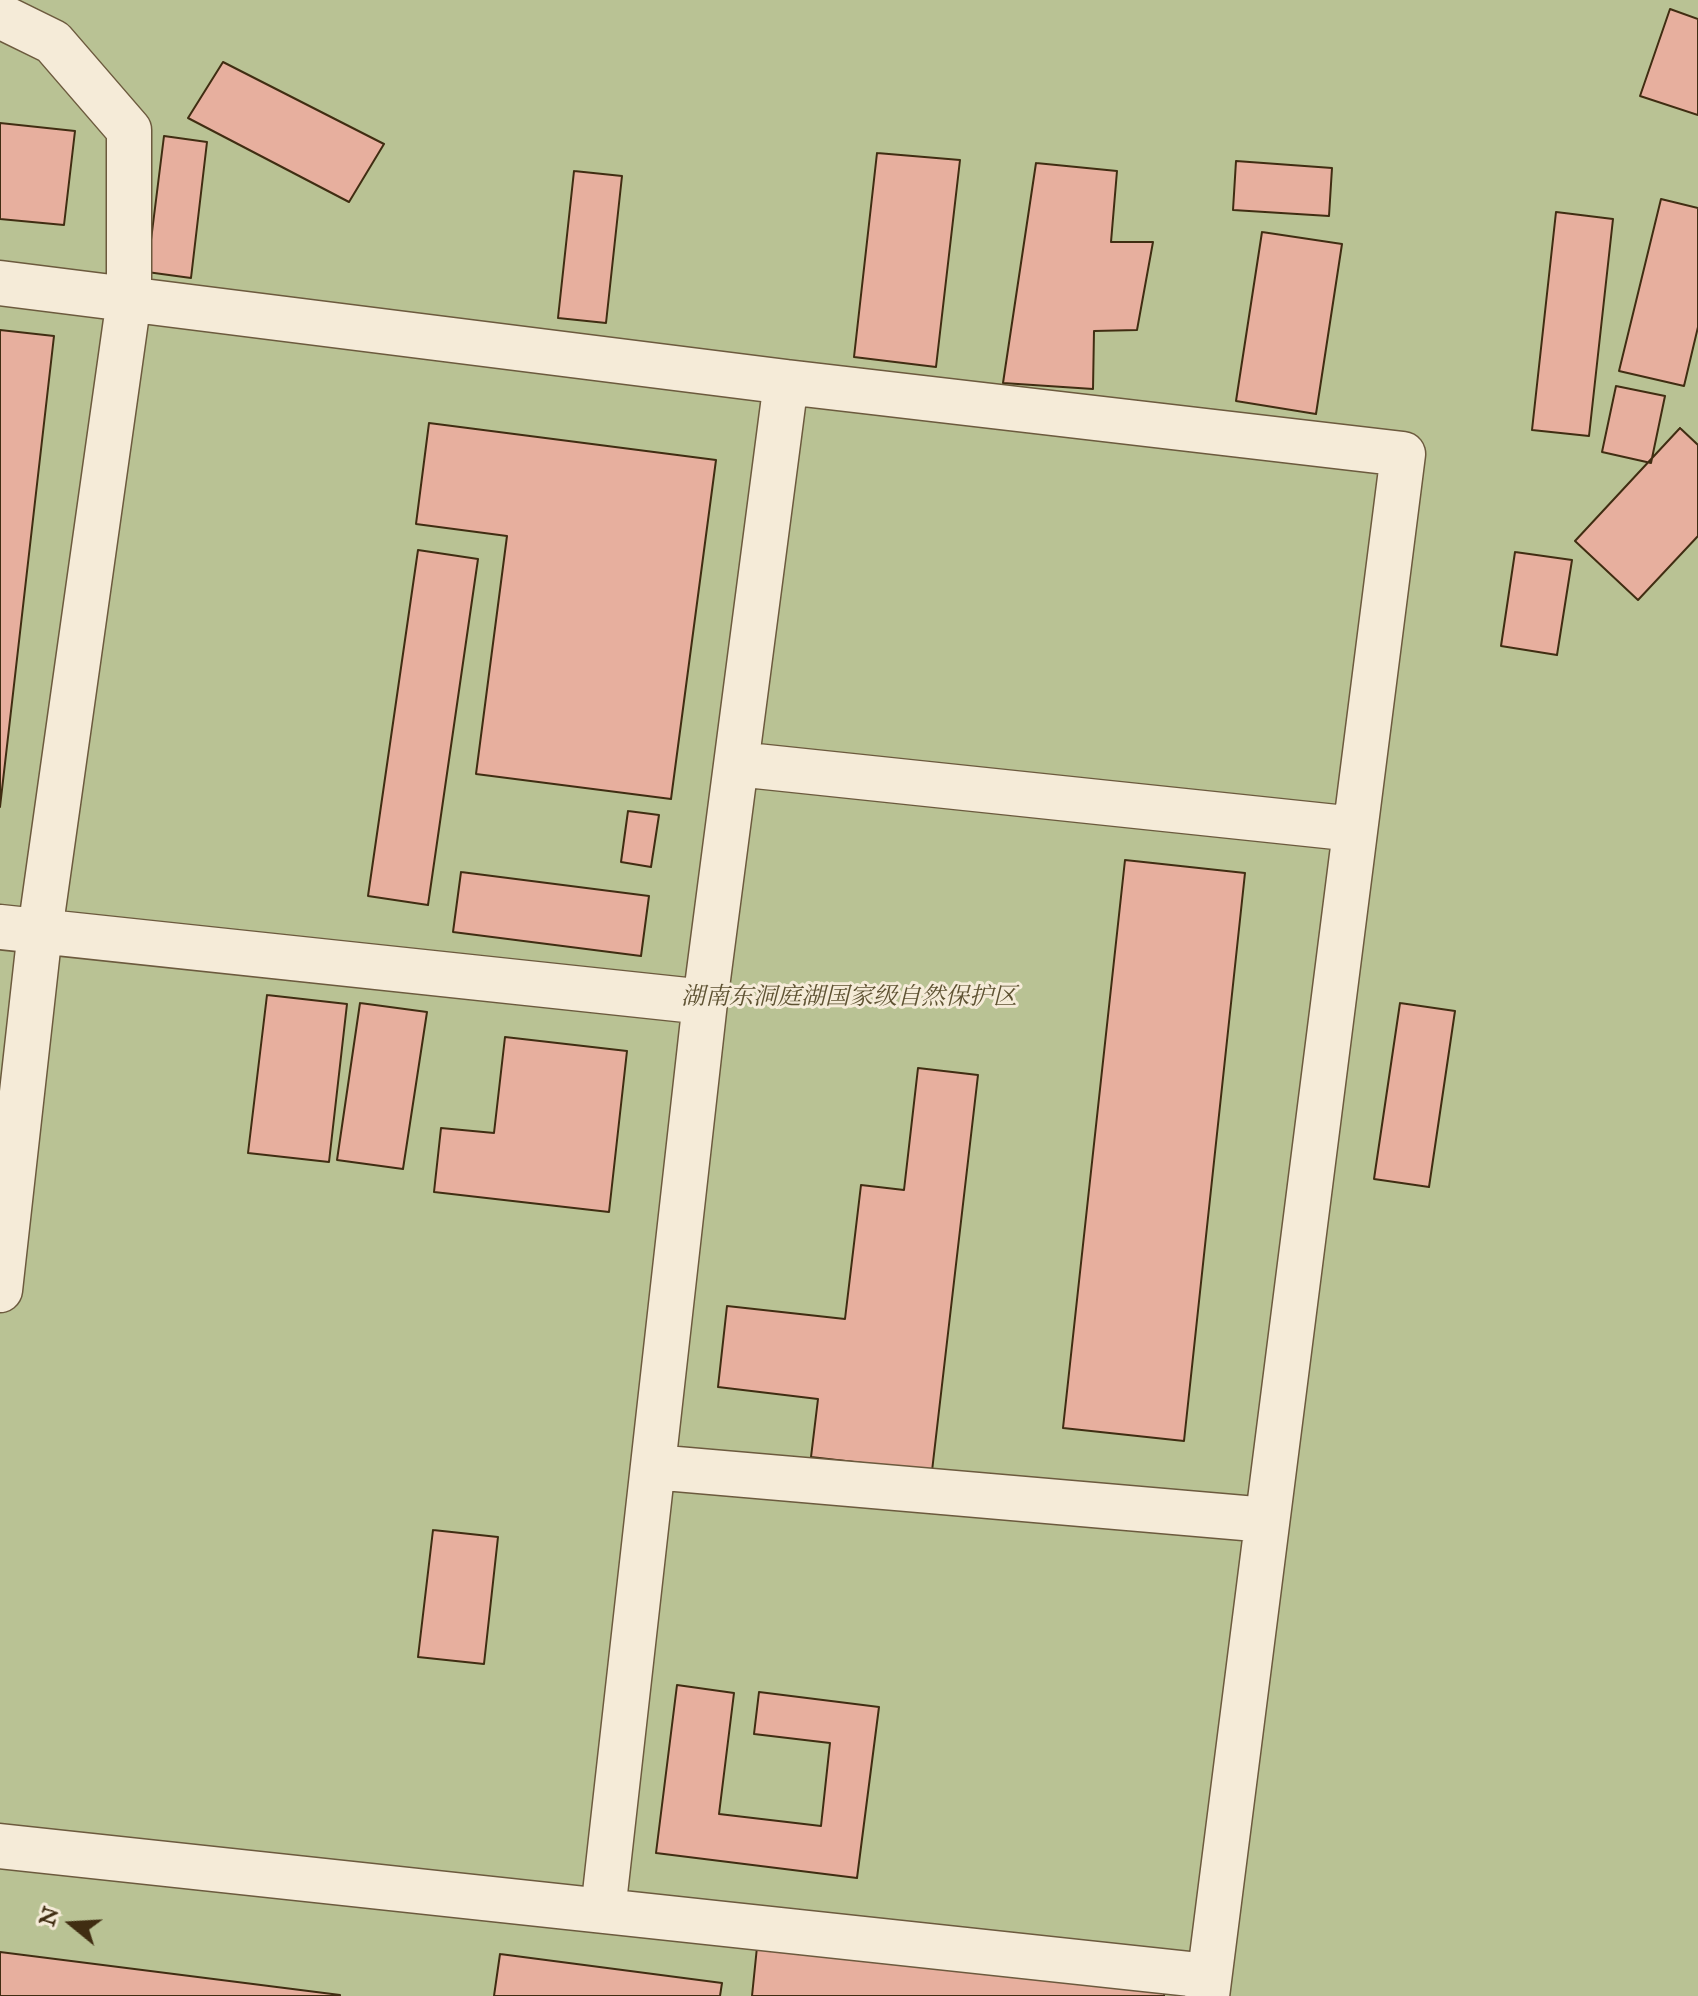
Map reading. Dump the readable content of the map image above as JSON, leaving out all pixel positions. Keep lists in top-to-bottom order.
{
  "parks": ["湖南东洞庭湖国家级自然保护区"],
  "north": "left"
}
